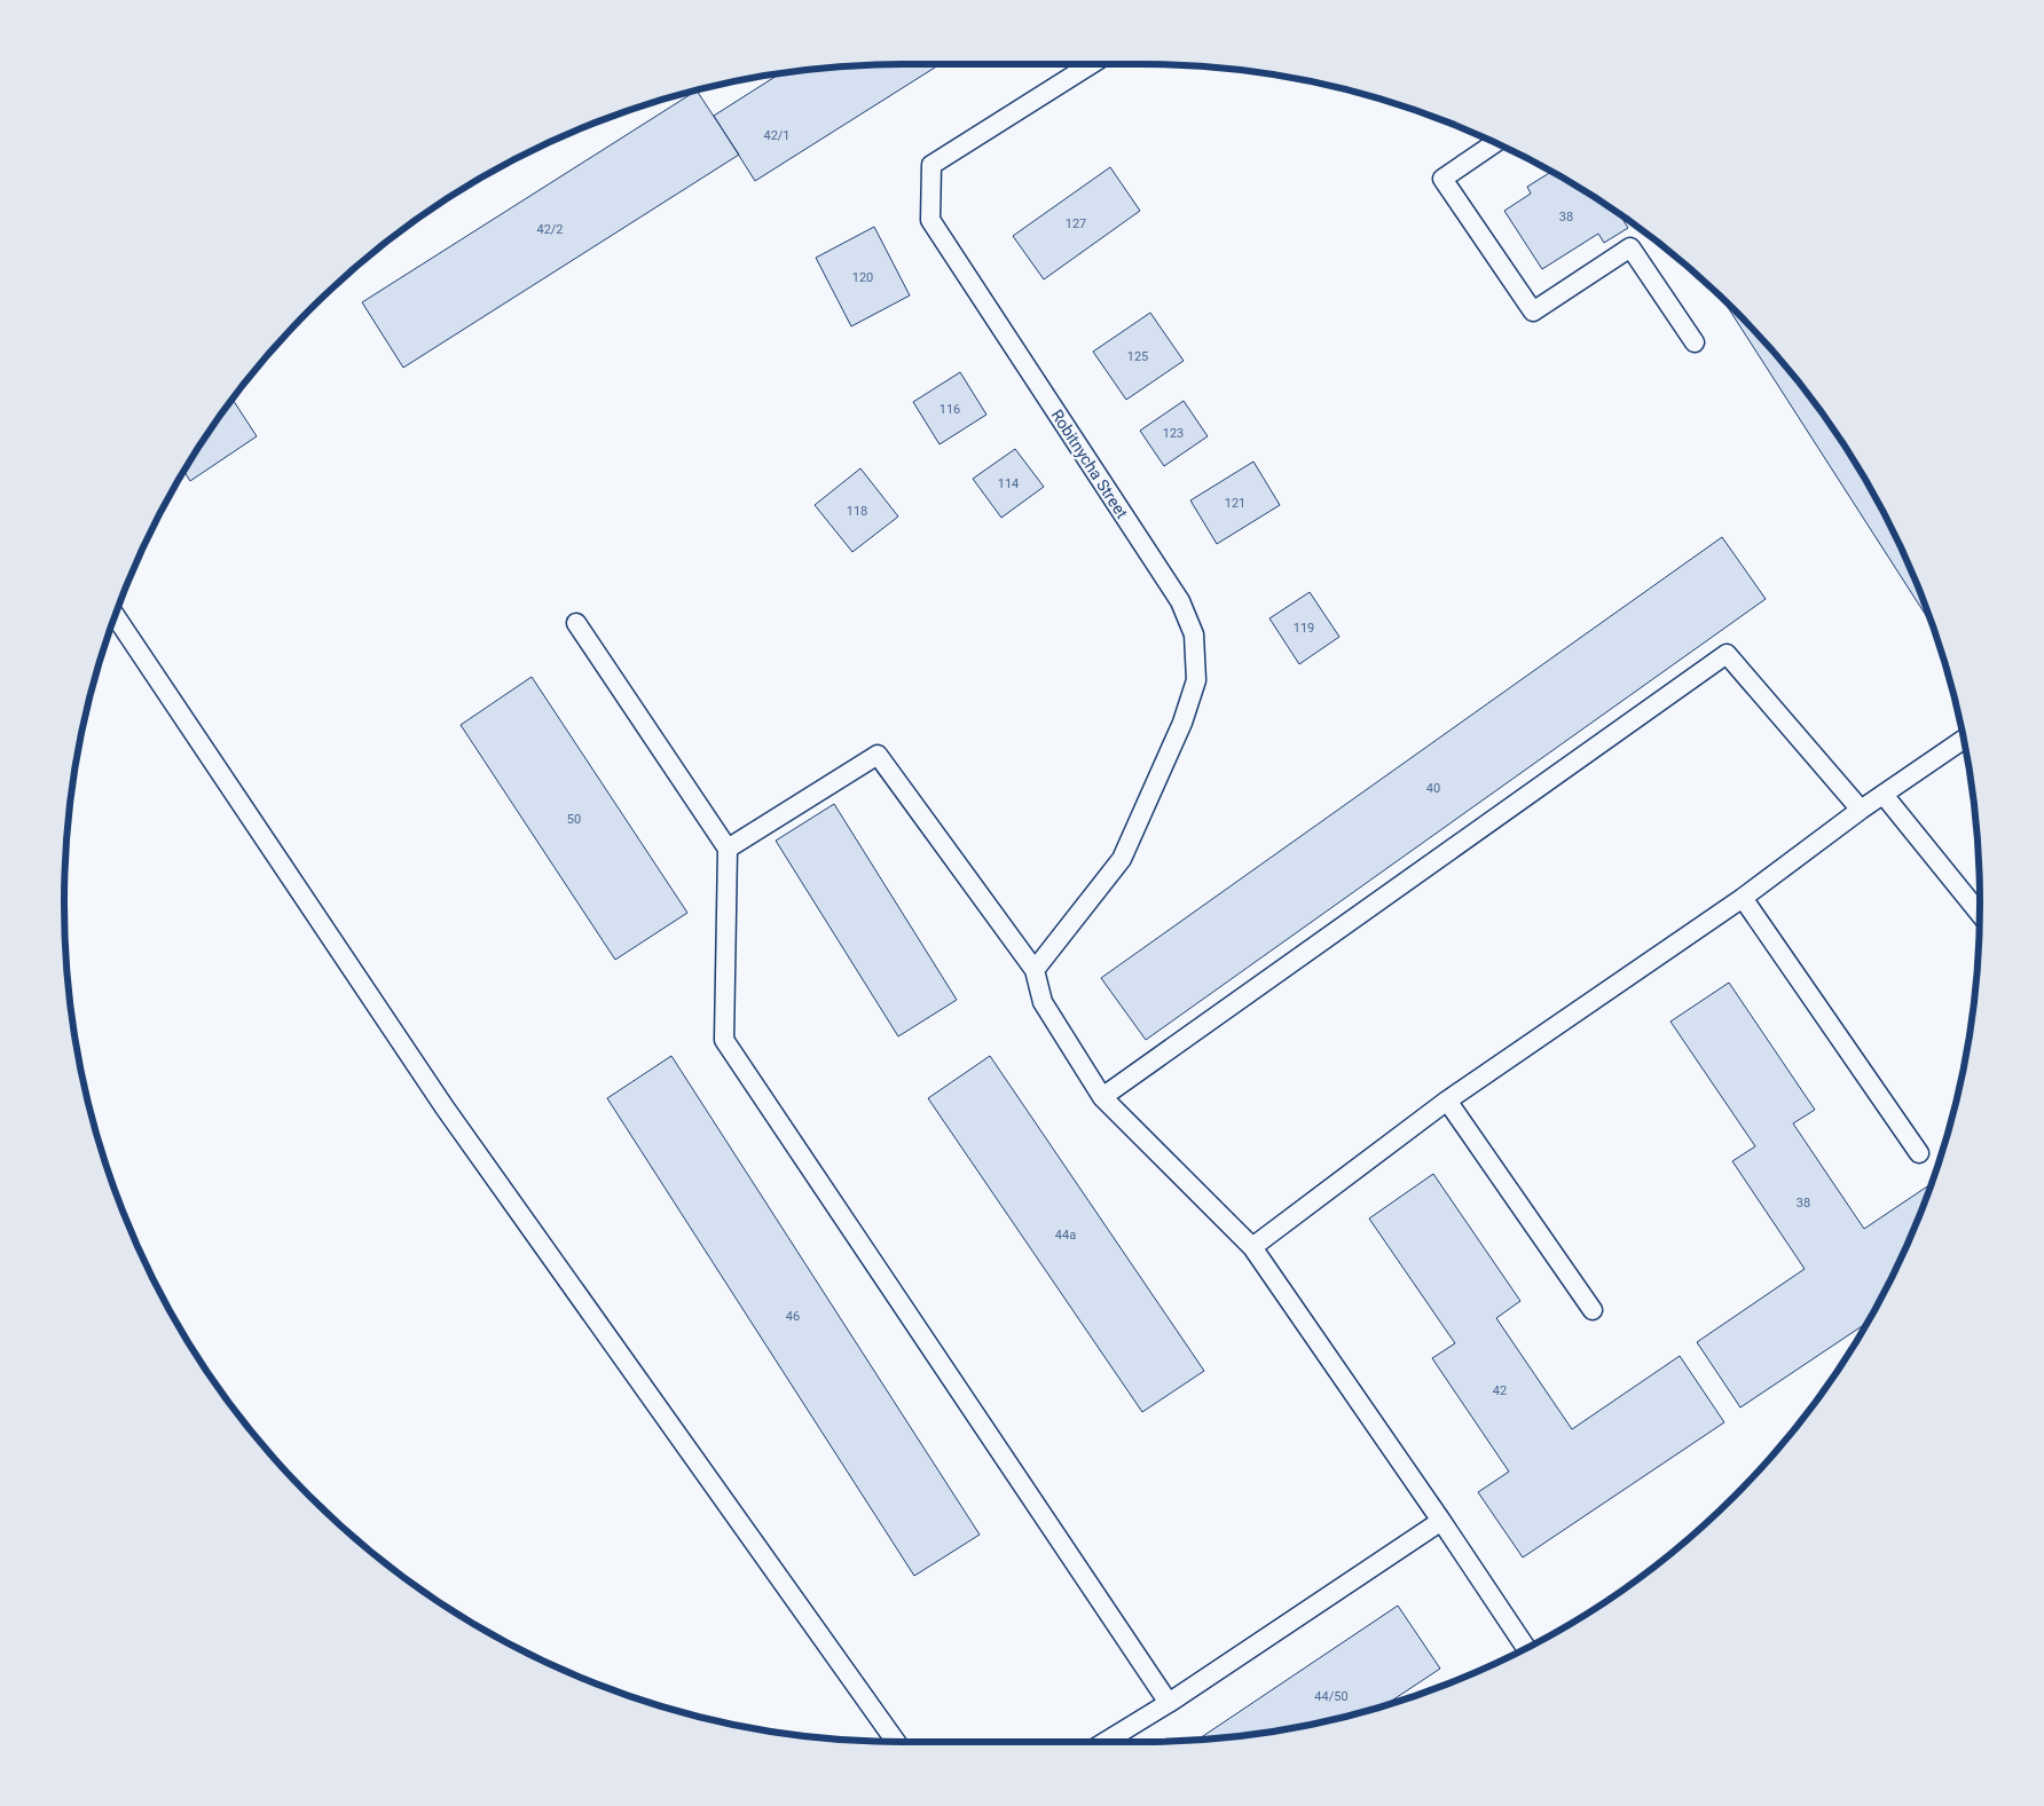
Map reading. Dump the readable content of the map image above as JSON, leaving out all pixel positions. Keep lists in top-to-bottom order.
{
  "streets": {
    "lane": ["Robitnycha Street"]
  },
  "house_numbers": [
    "42/1",
    "38",
    "127",
    "42/2",
    "120",
    "125",
    "116",
    "123",
    "114",
    "121",
    "118",
    "119",
    "40",
    "50",
    "38",
    "44а",
    "46",
    "42",
    "44/50"
  ]
}
